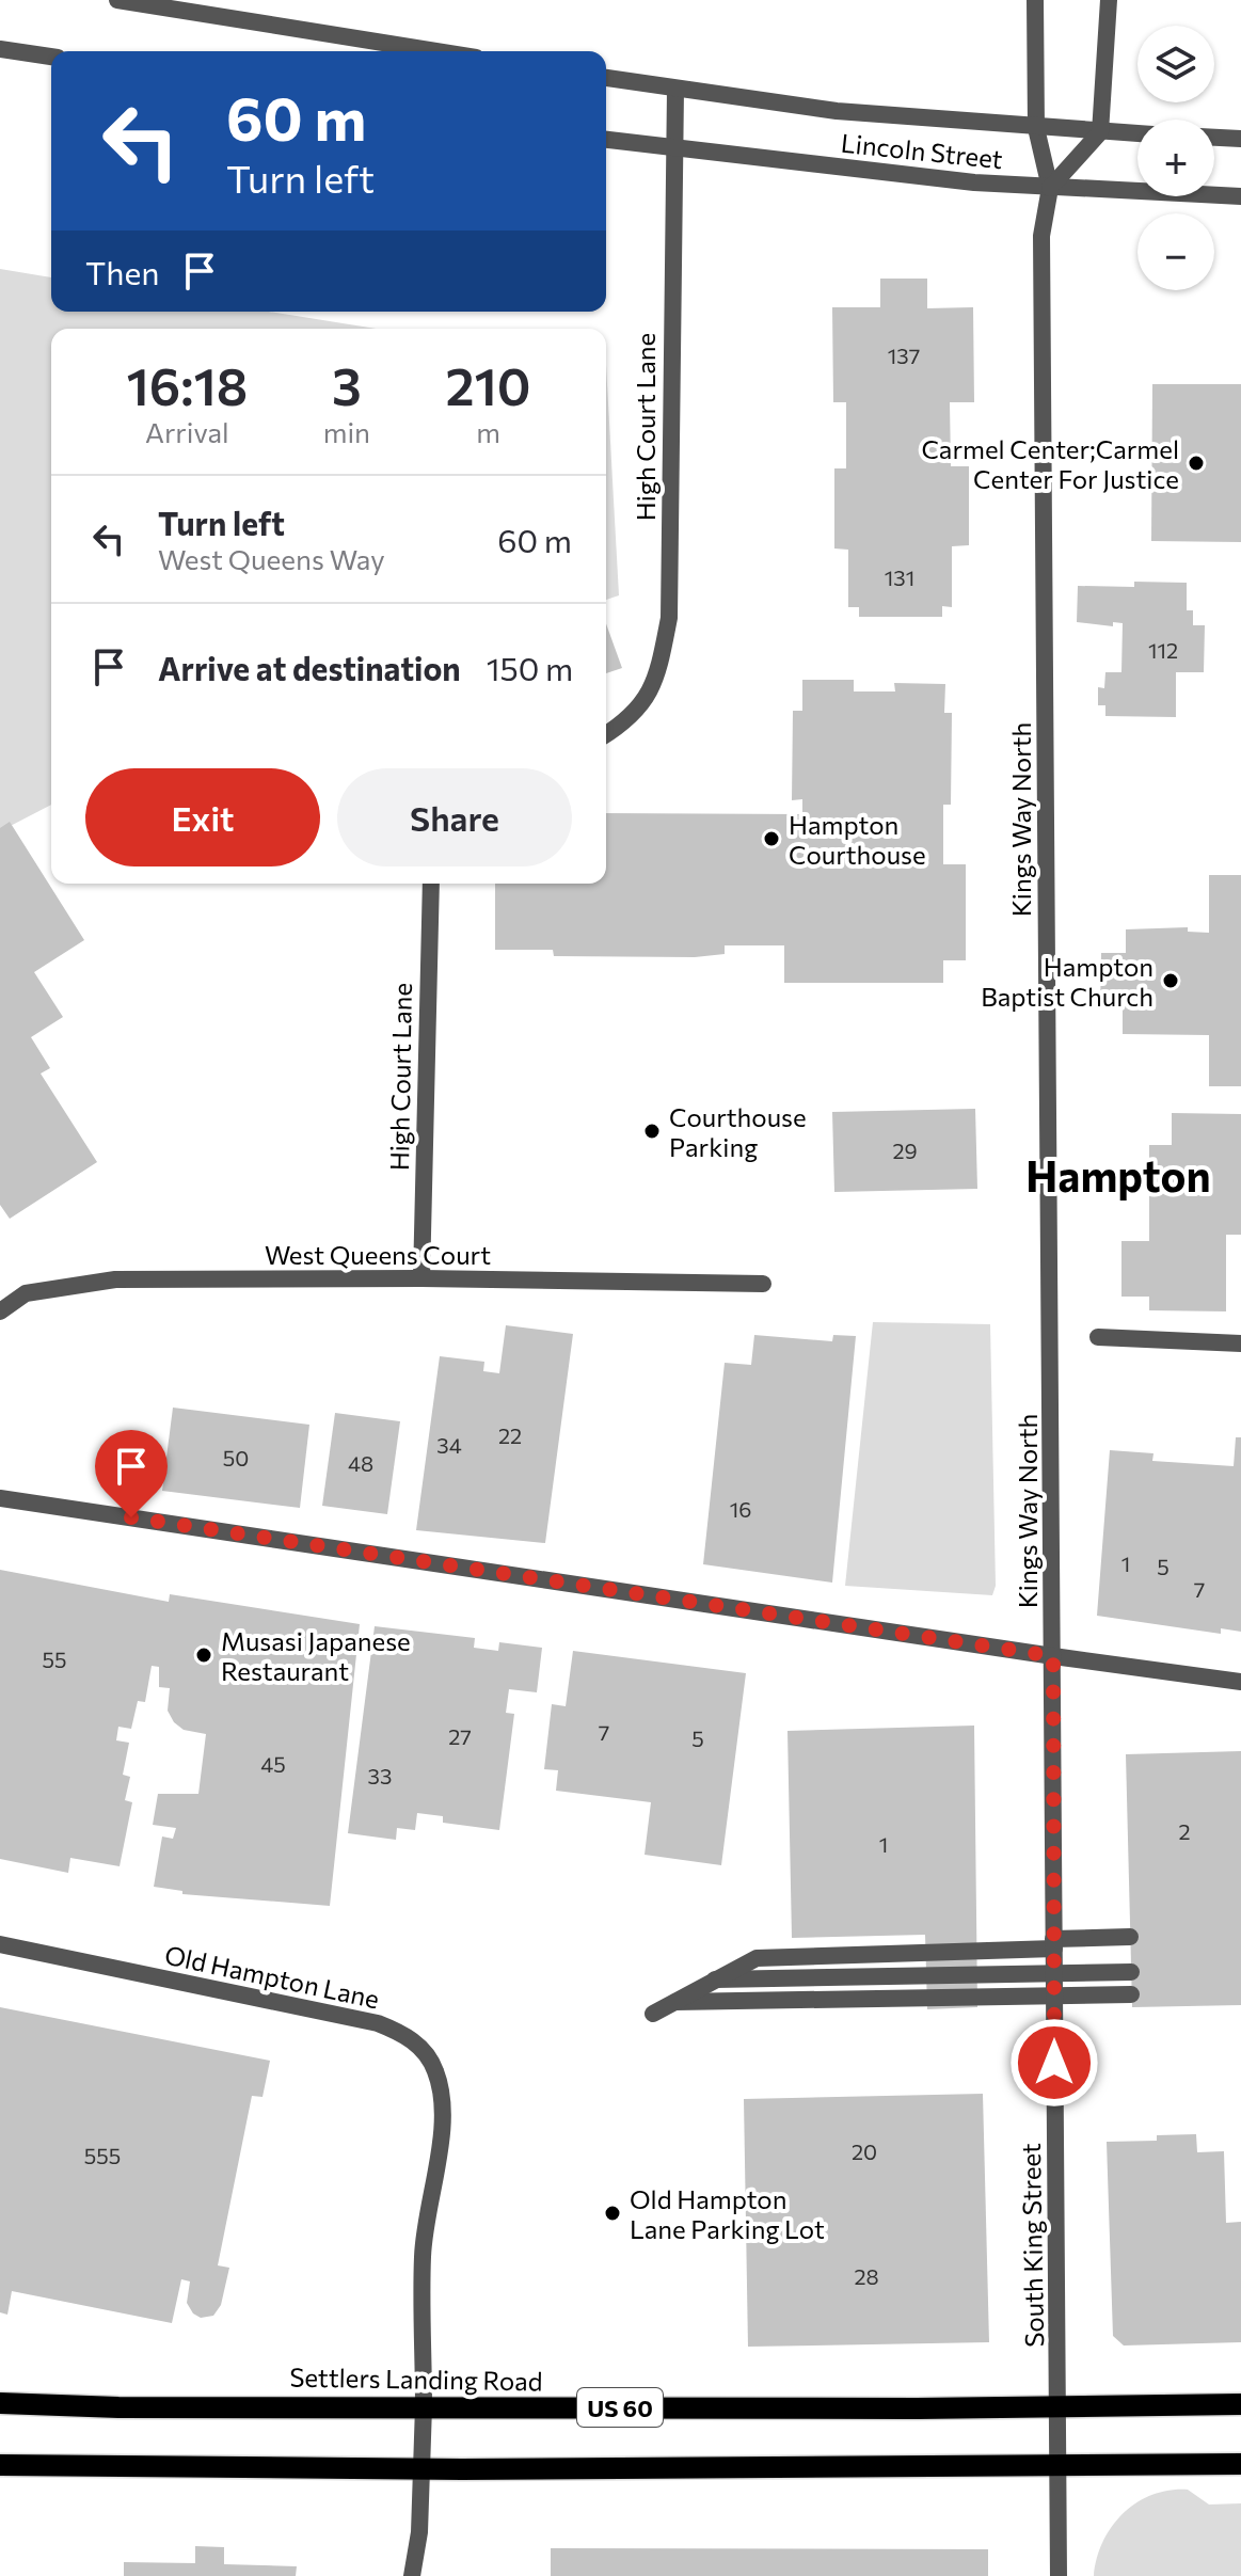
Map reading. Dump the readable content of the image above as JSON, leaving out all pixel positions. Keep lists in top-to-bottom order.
{
  "streets": {
    "main road": ["Settlers Landing Road", "US 60"],
    "street": [
      "Lincoln Street",
      "High Court Lane",
      "Kings Way North",
      "West Queens Court",
      "Old Hampton Lane",
      "South King Street"
    ]
  },
  "crossings": [
    ["Lincoln Street", "High Court Lane"],
    ["Lincoln Street", "Kings Way North"],
    ["High Court Lane", "West Queens Court"],
    ["Kings Way North", "South King Street"],
    ["Old Hampton Lane", "Settlers Landing Road"],
    ["South King Street", "Settlers Landing Road"]
  ],
  "districts": ["Hampton"],
  "places": [
    "Carmel Center;Carmel Center For Justice",
    "Hampton Courthouse",
    "Hampton Baptist Church",
    "Courthouse Parking",
    "Musasi Japanese Restaurant",
    "Old Hampton Lane Parking Lot"
  ],
  "house_numbers": [
    "137",
    "131",
    "112",
    "29",
    "22",
    "34",
    "50",
    "48",
    "16",
    "1",
    "5",
    "7",
    "55",
    "7",
    "27",
    "5",
    "45",
    "33",
    "2",
    "1",
    "20",
    "555",
    "28"
  ],
  "page": {
    "map_buttons": ["+", "−"],
    "turn": ["60 m", "Turn left"],
    "then": "Then",
    "eta": [
      "16:18",
      "Arrival",
      "3",
      "min",
      "210",
      "m"
    ],
    "list": [
      {
        "name": "Turn left",
        "note": "West Queens Way",
        "value": "60 m"
      },
      {
        "name": "Arrive at destination",
        "value": "150 m"
      }
    ],
    "buttons": ["Exit", "Share"]
  }
}
